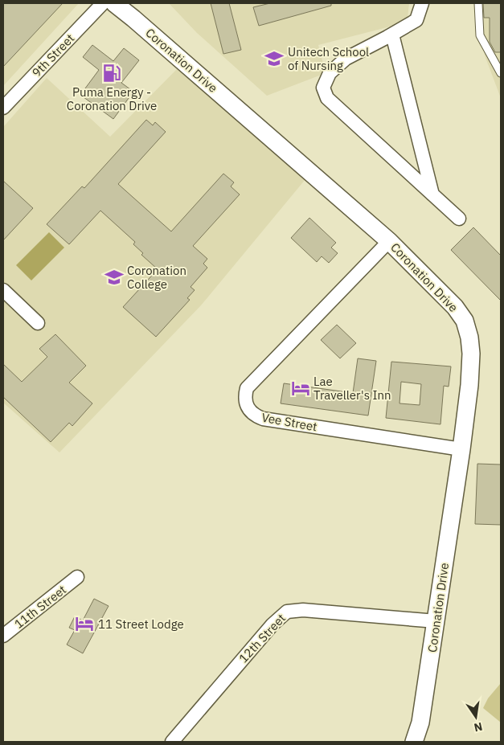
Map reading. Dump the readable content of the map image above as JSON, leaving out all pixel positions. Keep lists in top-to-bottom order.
{
  "streets": {
    "street": [
      "9th Street",
      "Coronation Drive",
      "Vee Street",
      "11th Street",
      "12th Street"
    ]
  },
  "crossings": [
    ["Coronation Drive", "Vee Street"],
    ["Coronation Drive", "12th Street"]
  ],
  "places": {
    "school or university": ["Unitech School of Nursing", "Coronation College"],
    "fuel station": ["Puma Energy - Coronation Drive"],
    "hotel": ["Lae Traveller's Inn", "11 Street Lodge"]
  },
  "north": "bottom"
}
